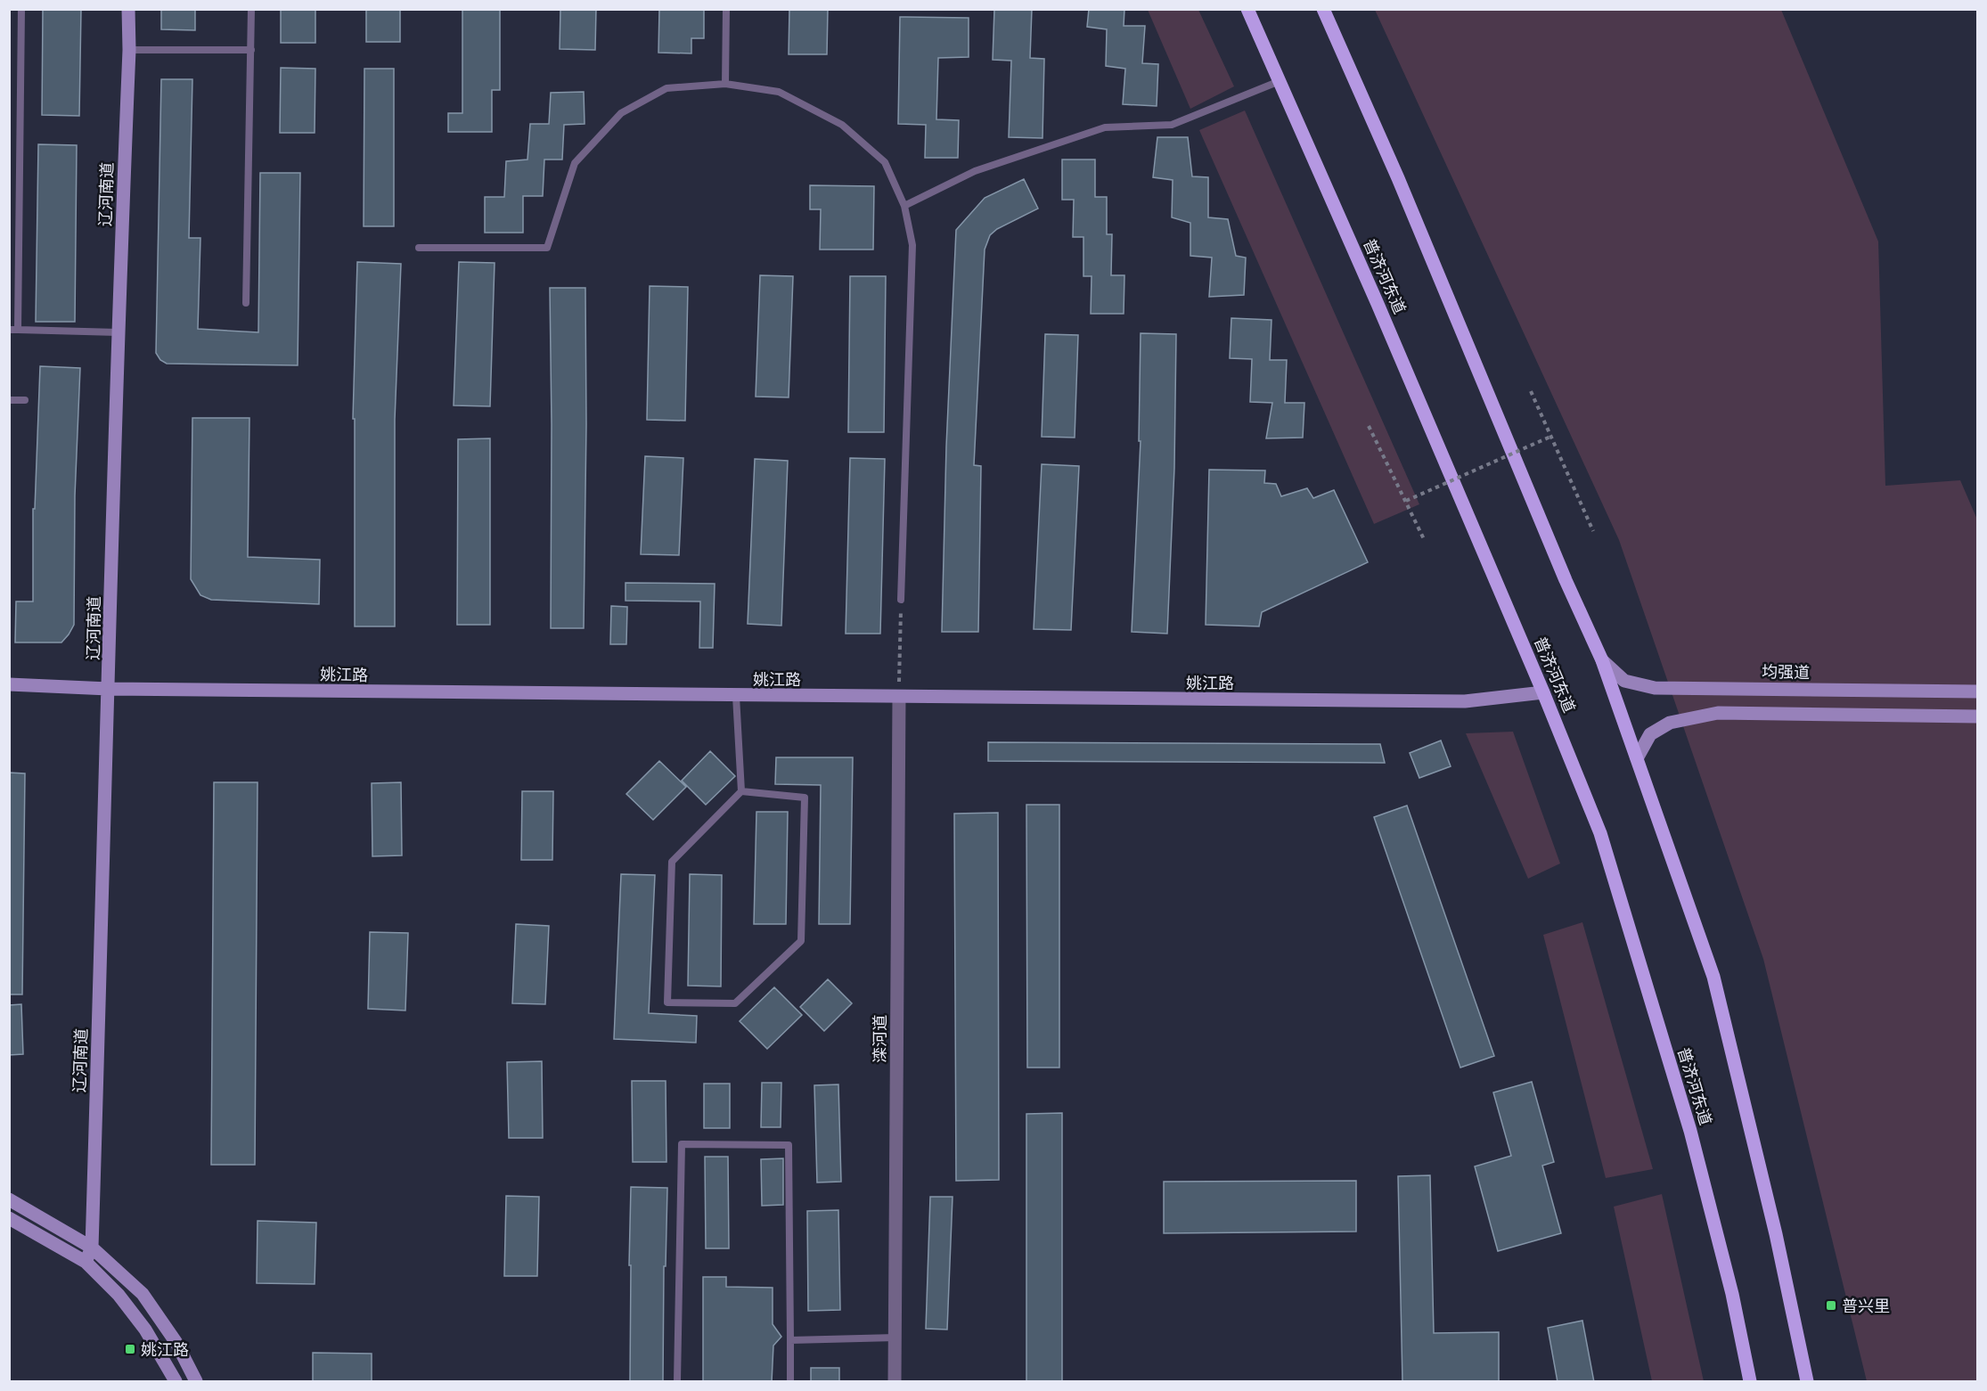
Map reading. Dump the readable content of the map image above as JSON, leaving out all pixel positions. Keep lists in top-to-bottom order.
{
  "streets": {
    "main road": ["普济河东道"],
    "street": [
      "辽河南道",
      "均强道",
      "姚江路",
      "滦河道"
    ]
  },
  "crossings": [
    ["辽河南道", "姚江路"],
    ["普济河东道", "姚江路"],
    ["姚江路", "滦河道"]
  ],
  "places": {
    "transit": ["普兴里", "姚江路"]
  }
}
